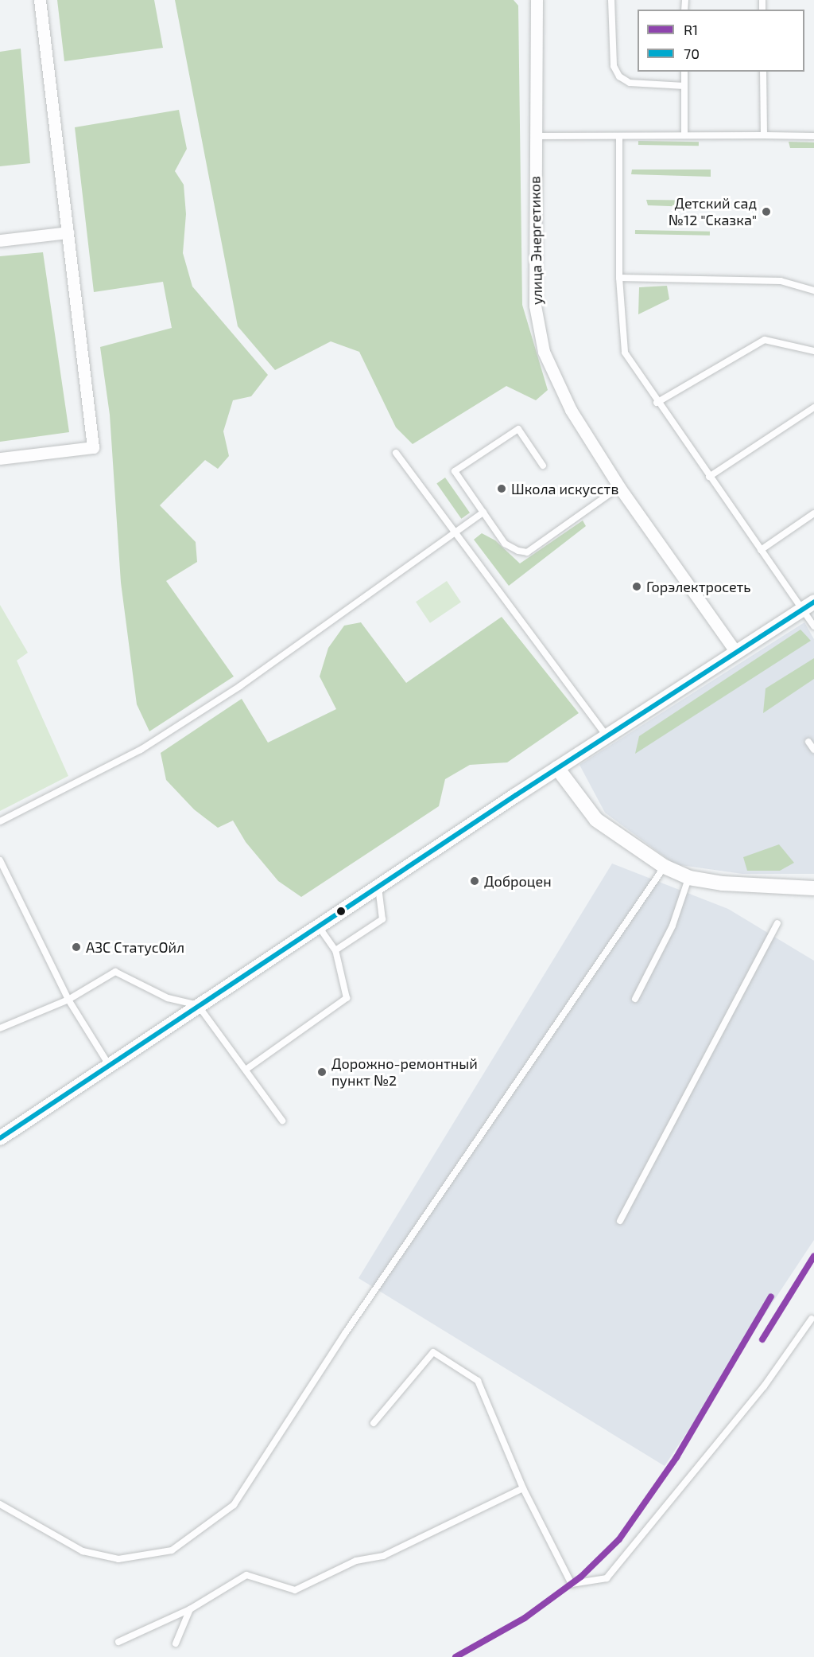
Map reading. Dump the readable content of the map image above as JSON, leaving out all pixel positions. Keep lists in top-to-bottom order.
{
  "streets": {
    "street": ["улица Энергетиков"]
  },
  "places": [
    "Детский сад №12 \"Сказка\"",
    "Школа искусств",
    "Горэлектросеть",
    "Доброцен",
    "АЗС СтатусОйл",
    "Дорожно-ремонтный пункт №2"
  ],
  "lines": ["transit line 70", "transit line R1"],
  "legend": ["R1", "70"]
}
